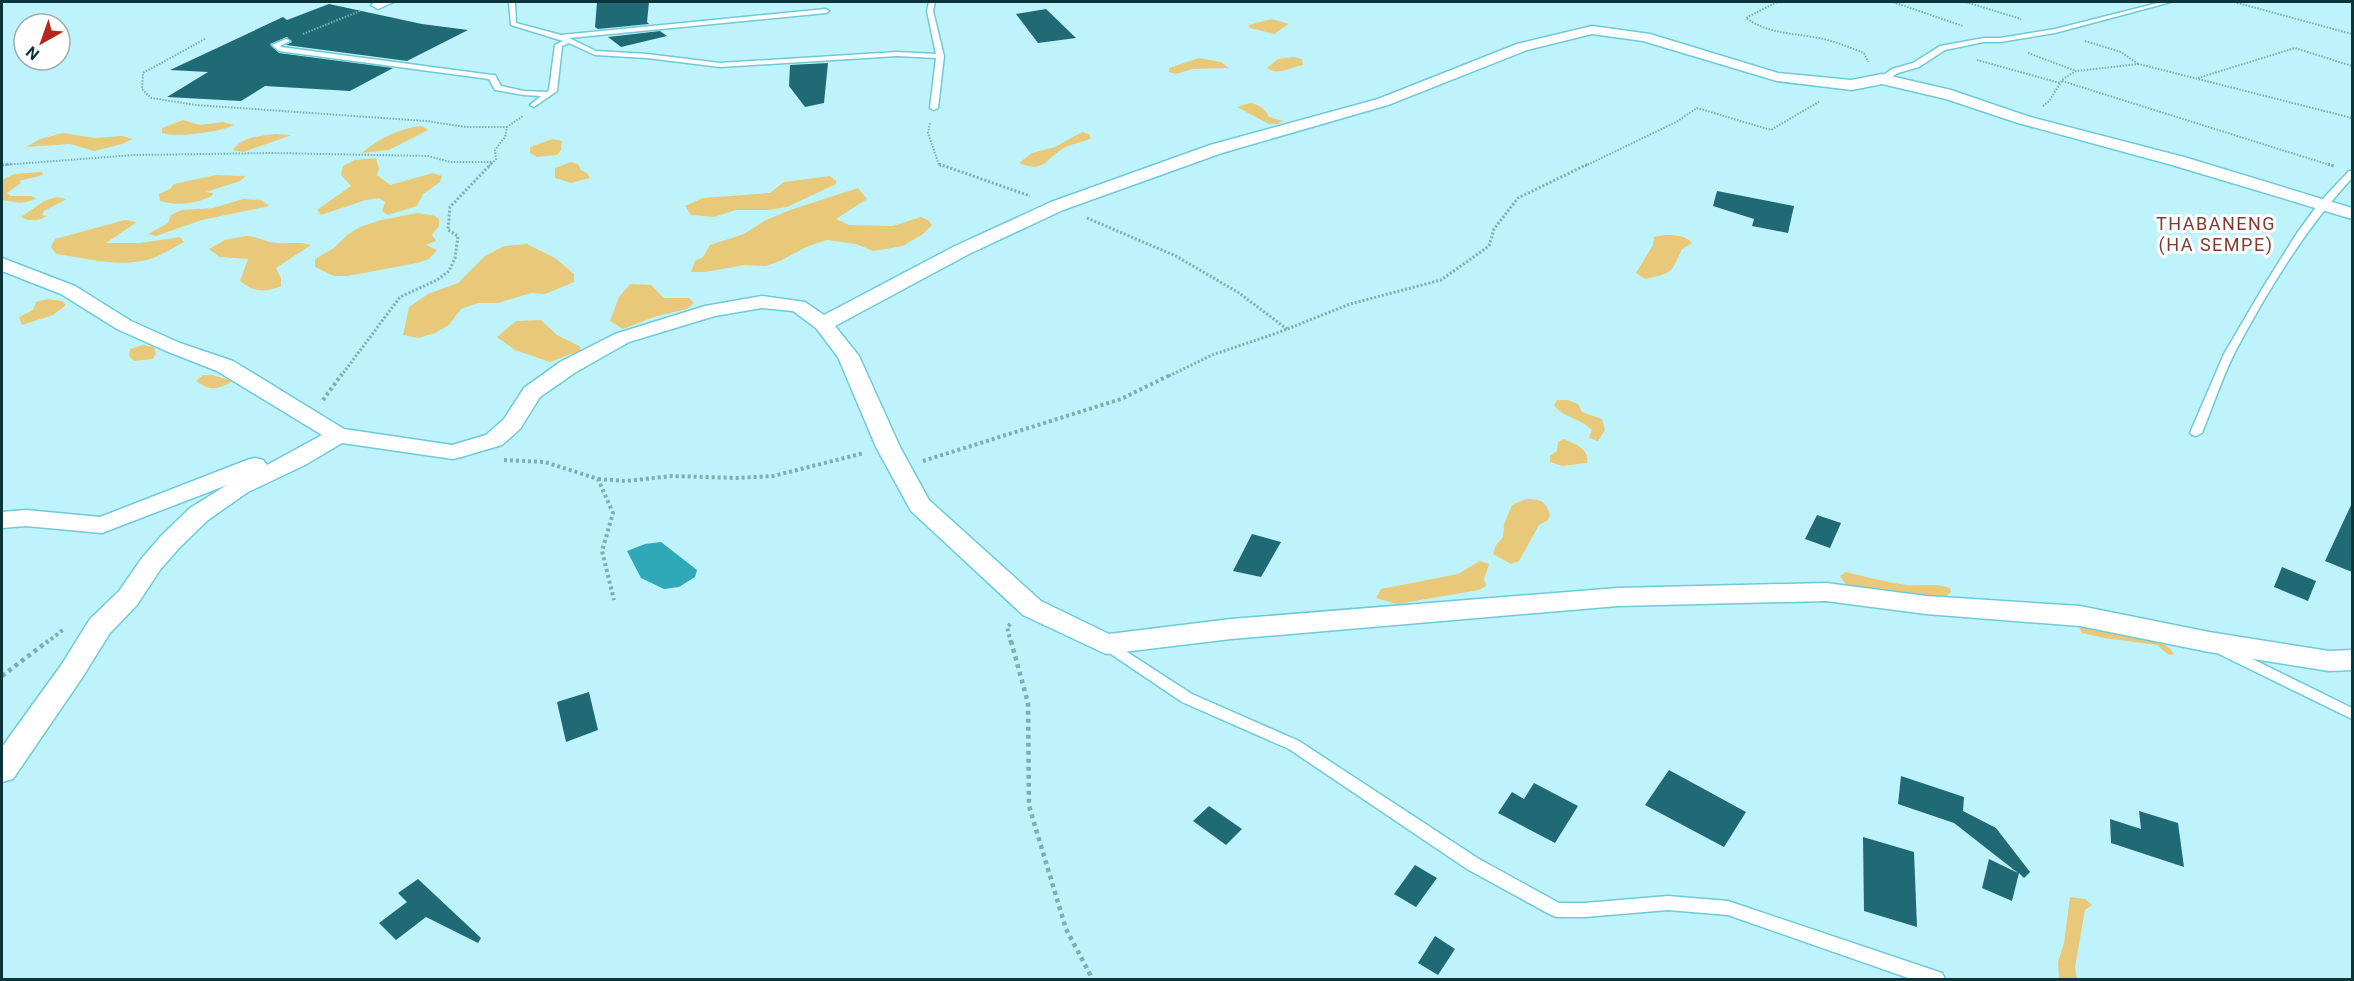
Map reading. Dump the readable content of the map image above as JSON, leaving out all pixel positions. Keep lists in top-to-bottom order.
{
  "districts": ["THABANENG (HA SEMPE)"],
  "north": "bottom left"
}
